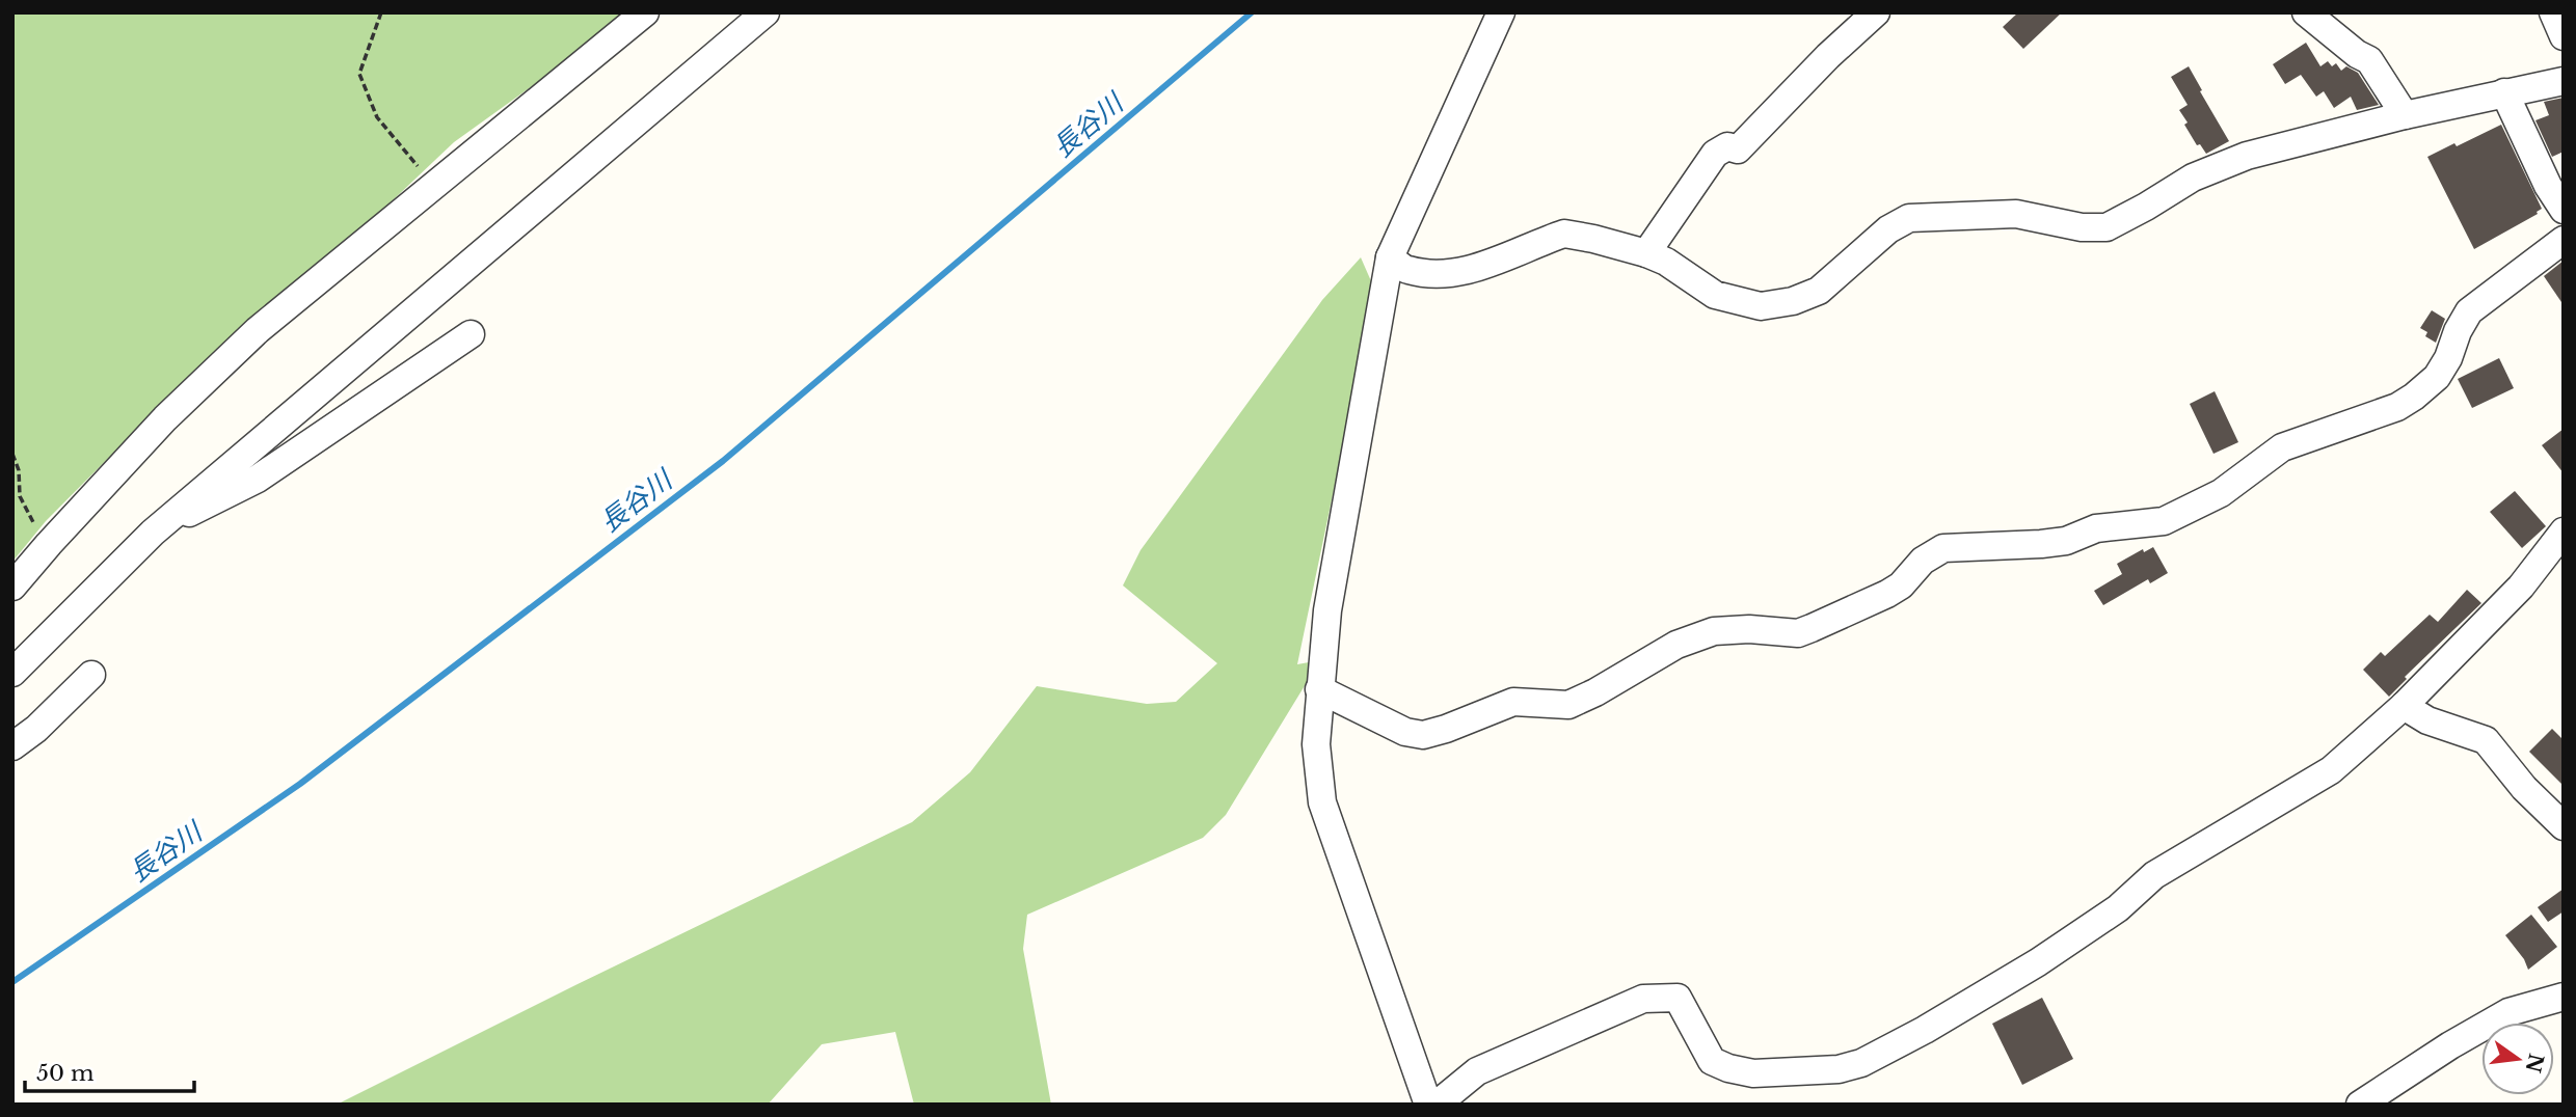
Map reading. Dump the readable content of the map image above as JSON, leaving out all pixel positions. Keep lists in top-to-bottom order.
{
  "water": ["長谷川"],
  "scale_bar": "50 m",
  "north": "right"
}
